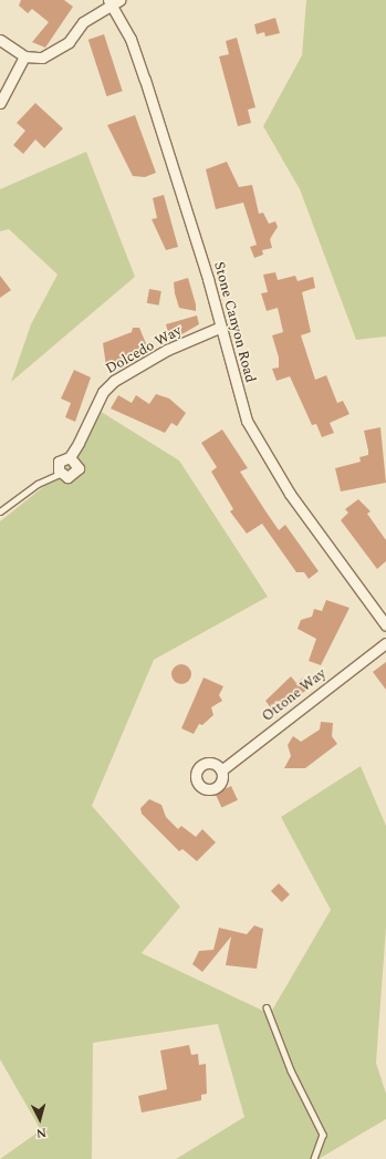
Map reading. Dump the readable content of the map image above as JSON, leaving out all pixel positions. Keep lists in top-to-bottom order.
{
  "streets": {
    "street": ["Stone Canyon Road", "Dolcedo Way", "Ottone Way"]
  },
  "crossings": [
    ["Stone Canyon Road", "Dolcedo Way"]
  ],
  "north": "bottom"
}
